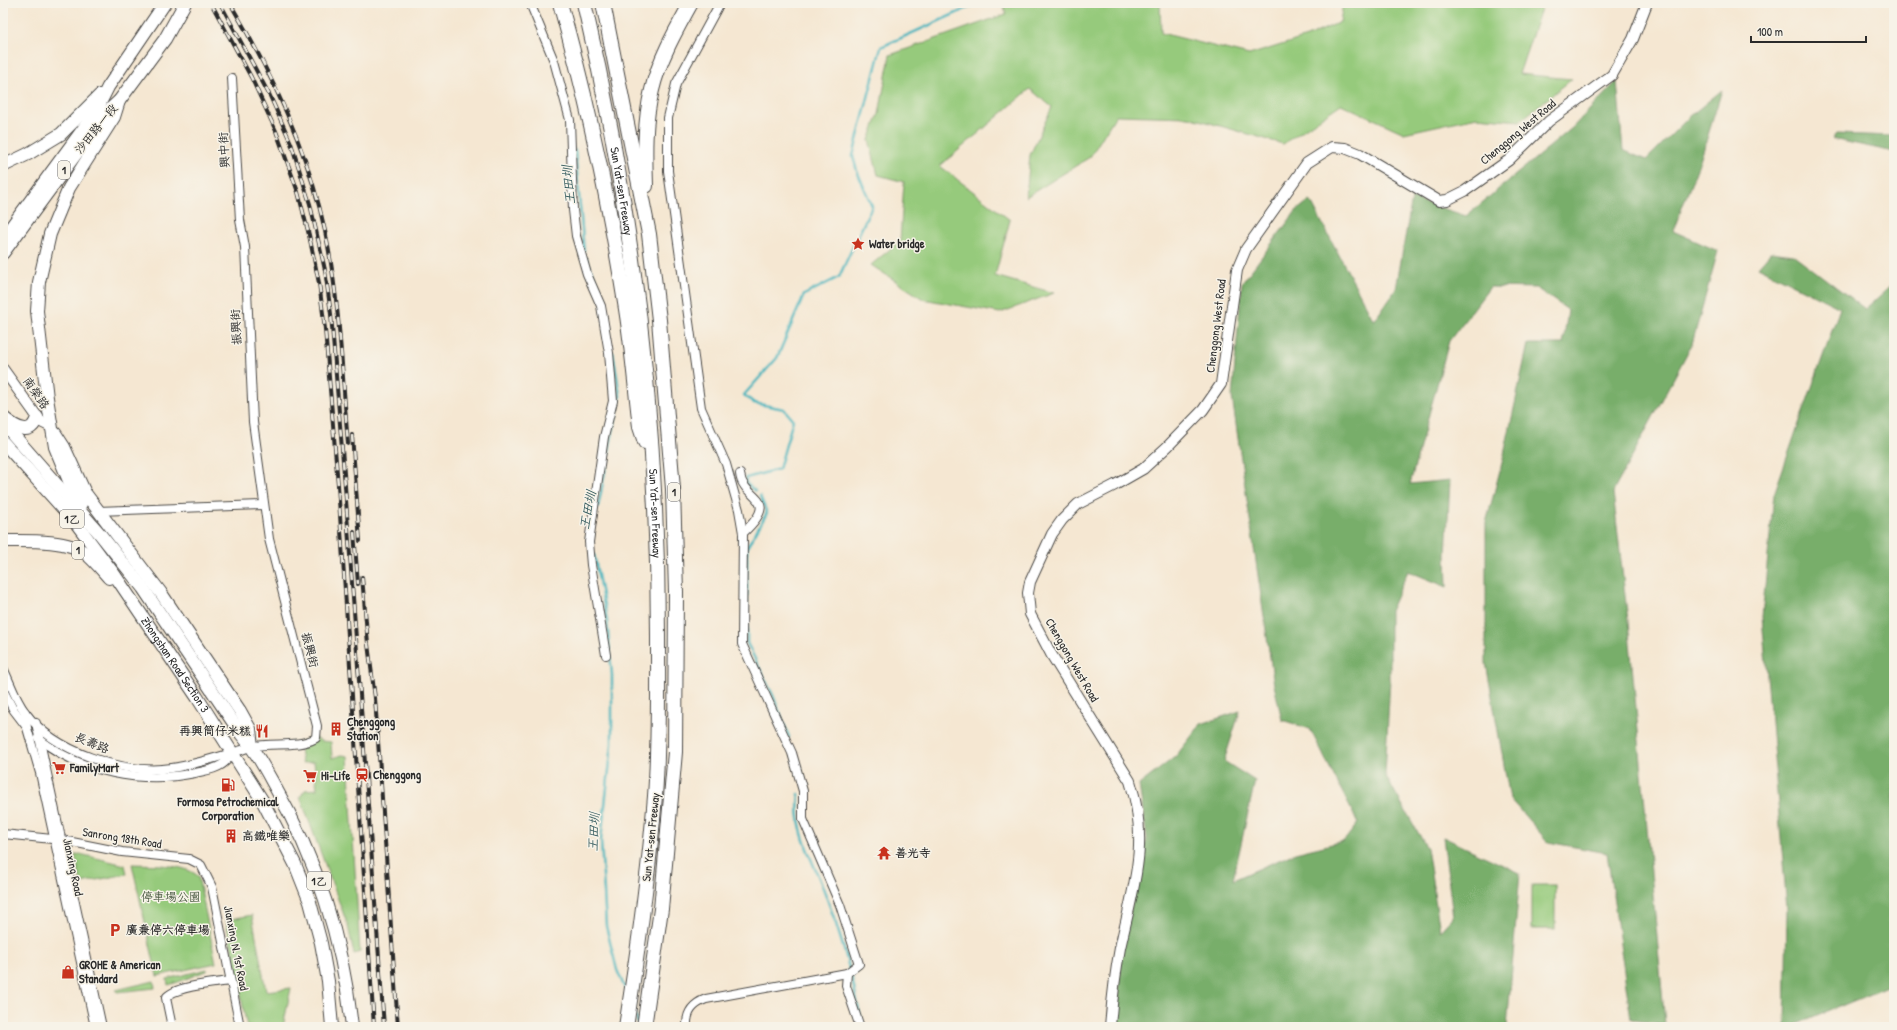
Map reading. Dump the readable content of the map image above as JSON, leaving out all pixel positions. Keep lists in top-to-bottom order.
{
  "streets": {
    "highway": ["1", "Sun Yat-sen Freeway"],
    "main road": ["沙田路一段", "1乙", "Zhongshan Road Section 3"],
    "street": [
      "Chenggong West Road",
      "興中街",
      "振興街",
      "南榮路",
      "長壽路",
      "Sanrong 18th Road",
      "Jianxing Road",
      "Jianxing N. 1st Road"
    ]
  },
  "crossings": [
    ["興中街", "振興街"],
    ["1", "Zhongshan Road Section 3"],
    ["振興街", "Zhongshan Road Section 3"],
    ["振興街", "長壽路"],
    ["南榮路", "Zhongshan Road Section 3"],
    ["Zhongshan Road Section 3", "長壽路"],
    ["長壽路", "Jianxing Road"],
    ["Sanrong 18th Road", "Jianxing Road"],
    ["Sanrong 18th Road", "Jianxing N. 1st Road"]
  ],
  "water": ["王田圳"],
  "parks": ["停車場公園"],
  "places": {
    "place": ["Water bridge"],
    "building": ["Chenggong Station", "高鐵唯樂"],
    "restaurant": ["再興筒仔米糕"],
    "supermarket": ["FamilyMart", "Hi-Life"],
    "station": ["Chenggong"],
    "fuel station": ["Formosa Petrochemical Corporation"],
    "temple": ["善光寺"],
    "parking": ["廣兼停六停車場"],
    "shop": ["GROHE & American Standard"]
  },
  "scale_bar": "100 m"
}
